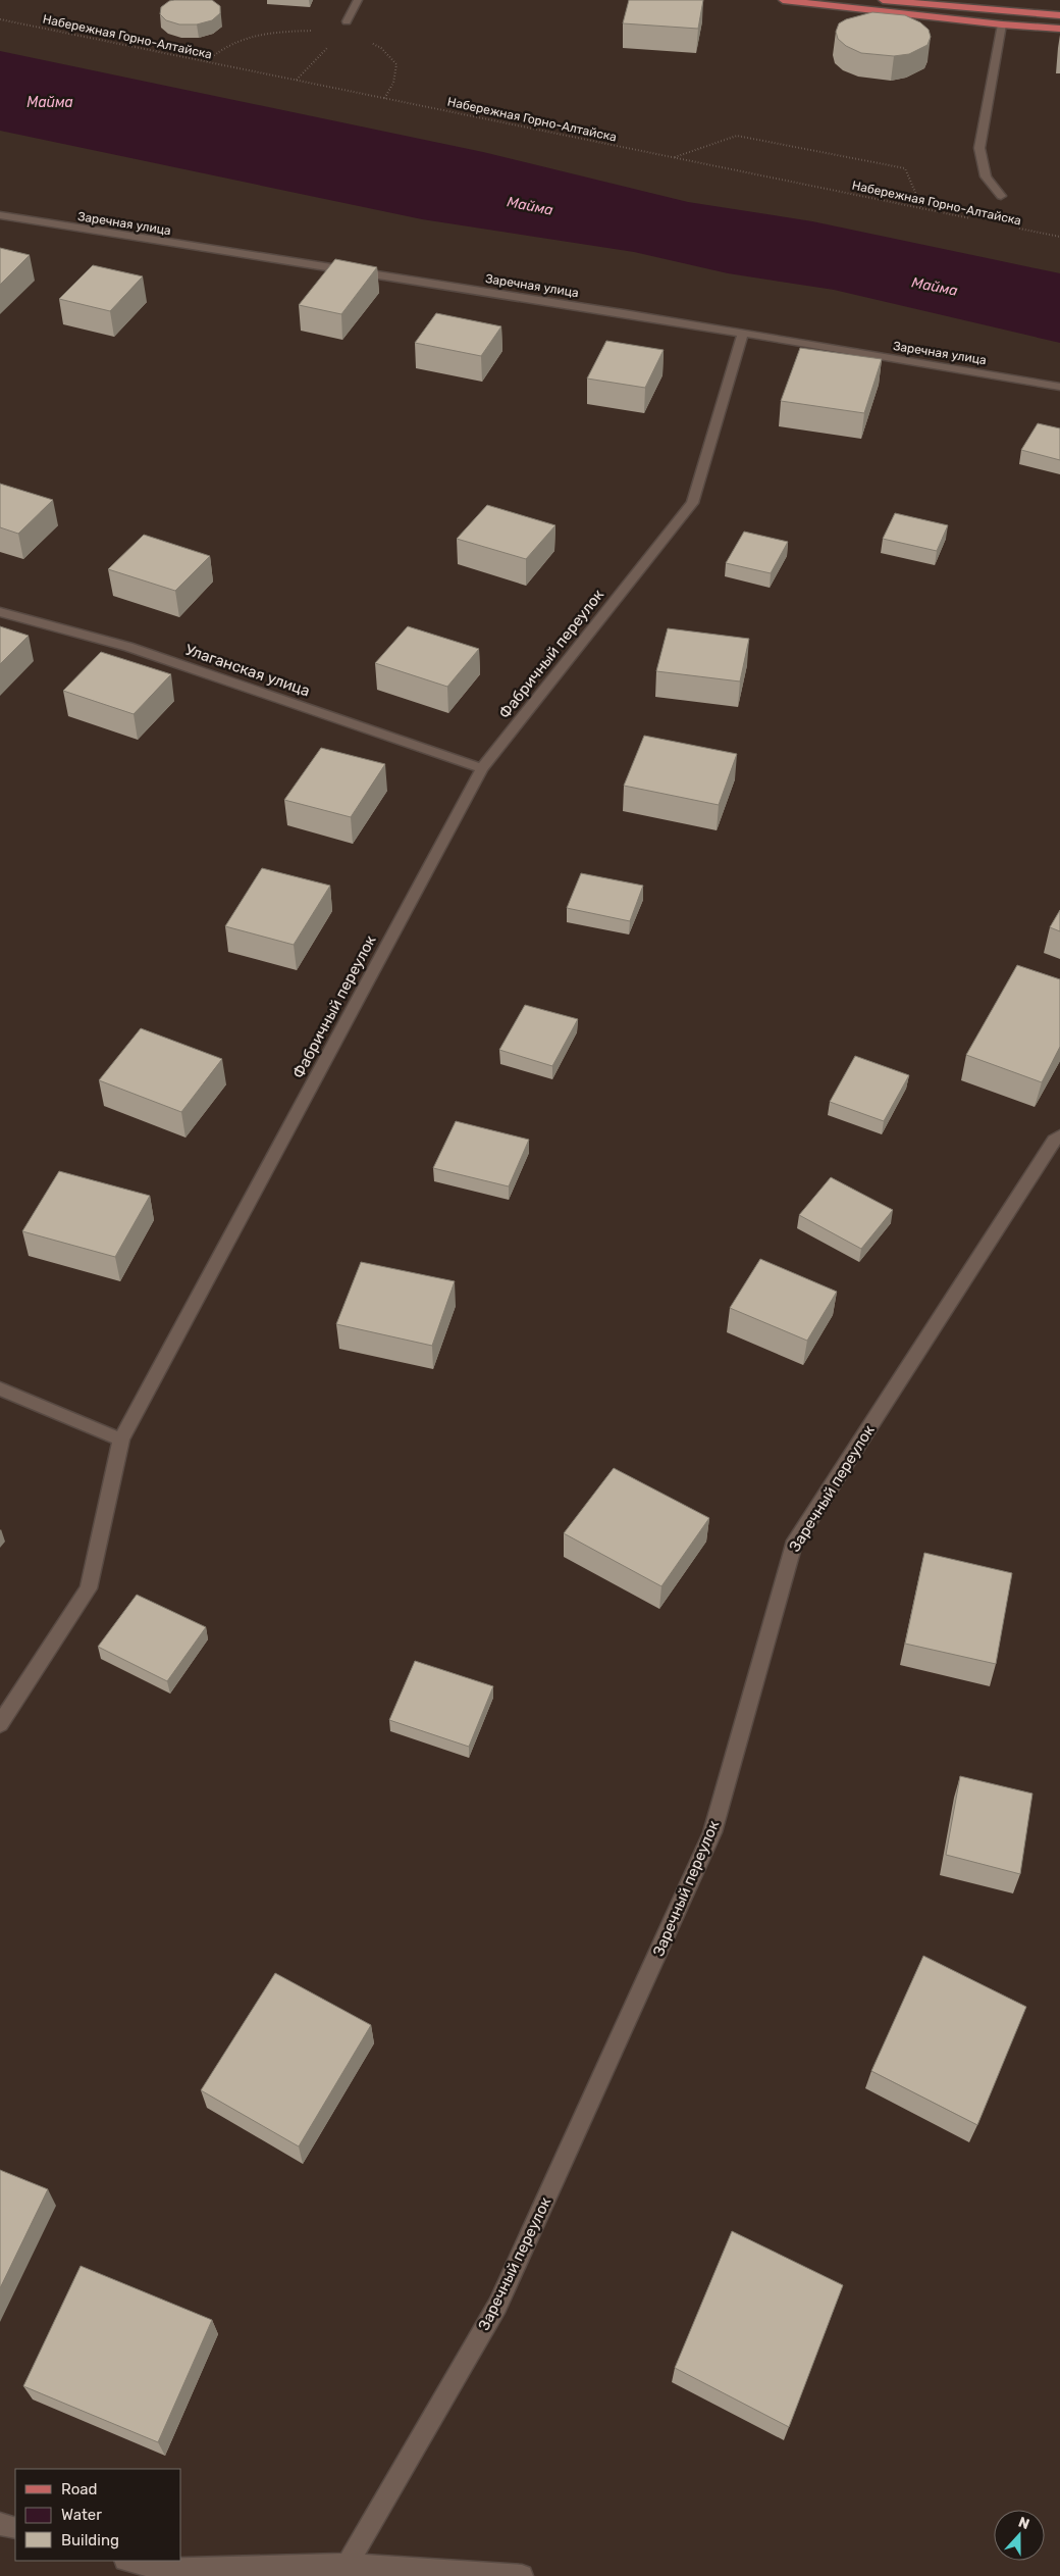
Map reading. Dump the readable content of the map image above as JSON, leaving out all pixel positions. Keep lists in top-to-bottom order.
{
  "streets": {
    "street": [
      "Заречная улица",
      "Фабричный переулок",
      "Улаганская улица",
      "Заречный переулок"
    ],
    "path": ["Набережная Горно-Алтайска"]
  },
  "crossings": [
    ["Заречная улица", "Фабричный переулок"],
    ["Фабричный переулок", "Улаганская улица"]
  ],
  "water": ["Майма"],
  "legend": ["Road", "Water", "Building"],
  "north": "top"
}
